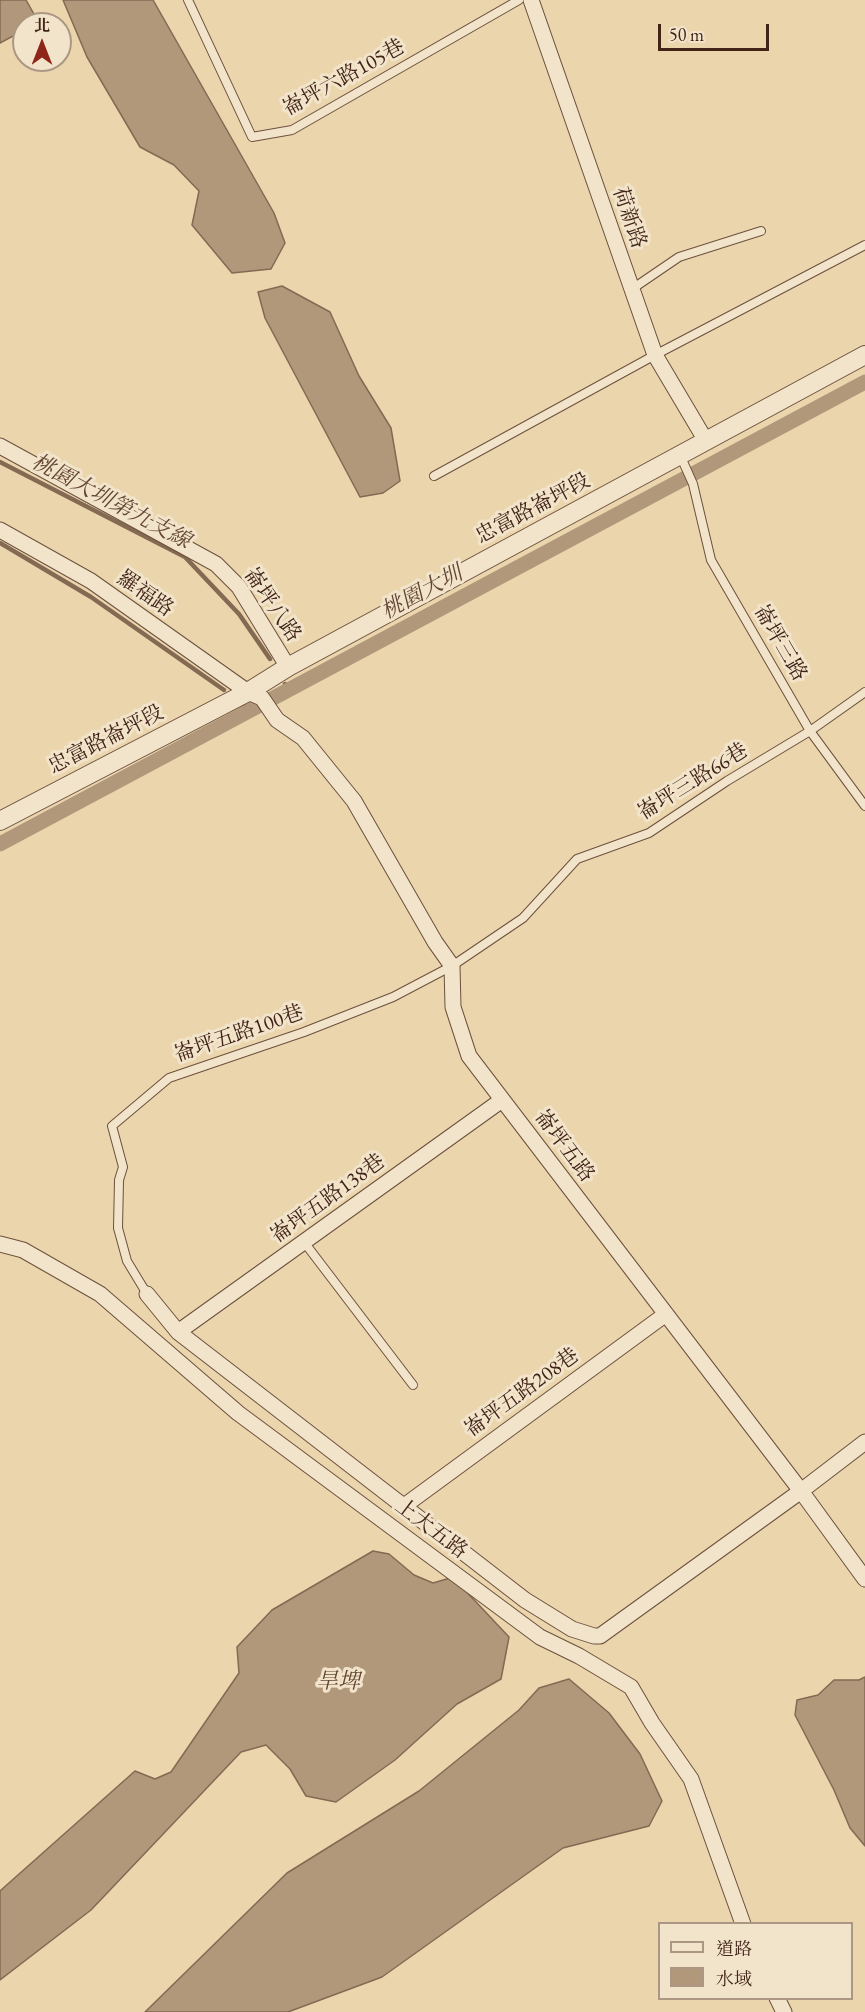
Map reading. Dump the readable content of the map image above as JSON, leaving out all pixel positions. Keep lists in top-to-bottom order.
{
  "streets": {
    "street": [
      "荷新路",
      "忠富路崙坪段",
      "羅福路",
      "崙坪八路",
      "崙坪五路",
      "崙坪五路138巷",
      "崙坪五路208巷",
      "上大五路"
    ],
    "lane": [
      "崙坪六路105巷",
      "崙坪三路",
      "崙坪三路66巷",
      "崙坪五路100巷"
    ]
  },
  "crossings": [
    ["荷新路", "忠富路崙坪段"],
    ["忠富路崙坪段", "羅福路"],
    ["忠富路崙坪段", "崙坪八路"],
    ["忠富路崙坪段", "崙坪三路"],
    ["崙坪三路", "崙坪三路66巷"],
    ["崙坪三路66巷", "崙坪五路100巷"],
    ["崙坪三路66巷", "崙坪五路"],
    ["崙坪五路100巷", "崙坪五路"],
    ["崙坪五路", "崙坪五路138巷"],
    ["崙坪五路", "崙坪五路208巷"]
  ],
  "water": ["桃園大圳第九支線", "桃園大圳", "旱埤"],
  "legend": ["道路", "水域"],
  "scale_bar": "50 m",
  "north": "top"
}
